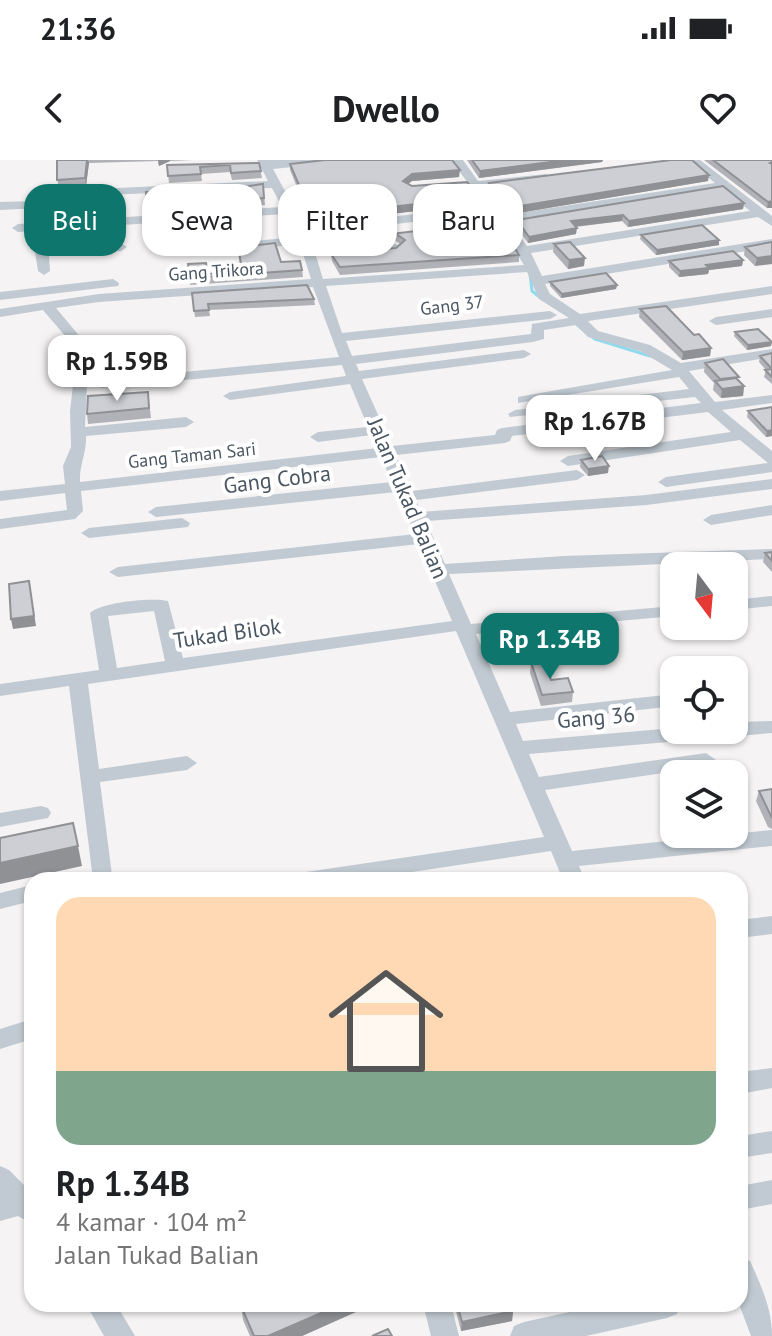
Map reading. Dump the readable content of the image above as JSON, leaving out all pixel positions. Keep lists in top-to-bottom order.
{
  "streets": {
    "street": [
      "Gang Trikora",
      "Gang 37",
      "Gang Taman Sari",
      "Gang Cobra",
      "Jalan Tukad Balian",
      "Tukad Bilok",
      "Gang 36"
    ]
  },
  "crossings": [
    ["Gang Trikora", "Jalan Tukad Balian"],
    ["Gang 37", "Jalan Tukad Balian"],
    ["Gang Taman Sari", "Jalan Tukad Balian"],
    ["Gang Cobra", "Jalan Tukad Balian"],
    ["Jalan Tukad Balian", "Tukad Bilok"],
    ["Jalan Tukad Balian", "Gang 36"]
  ],
  "north": "bottom",
  "page": {
    "status": "21:36",
    "header": "Dwello",
    "chip": [
      "Beli",
      "Sewa",
      "Filter",
      "Baru"
    ],
    "price": ["Rp 1.59B", "Rp 1.67B", "Rp 1.34B"],
    "list": [
      {
        "name": "Rp 1.34B",
        "note": "4 kamar · 104 m² · Jalan Tukad Balian"
      }
    ]
  }
}
